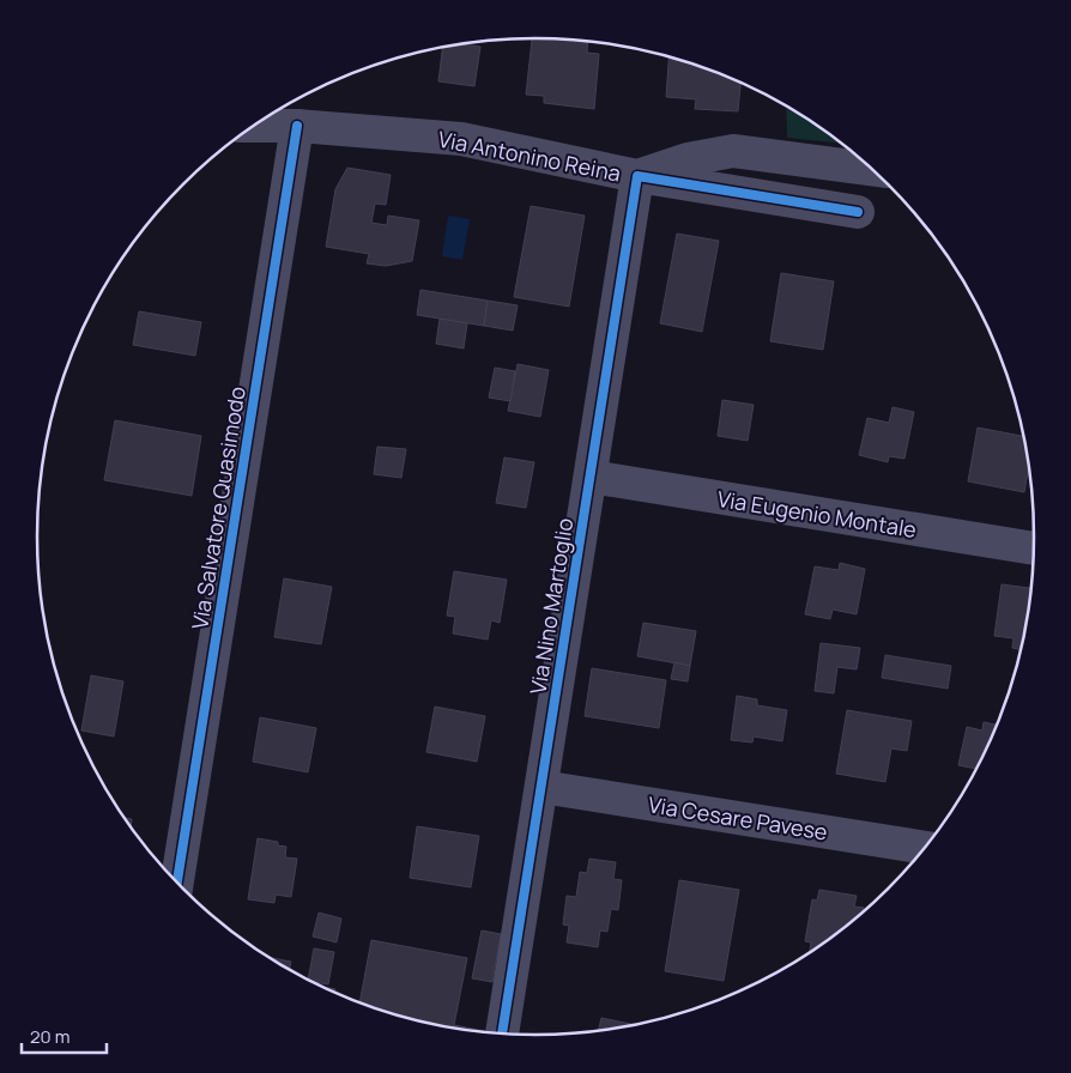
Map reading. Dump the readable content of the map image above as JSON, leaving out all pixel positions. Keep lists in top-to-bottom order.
{
  "streets": {
    "street": [
      "Via Antonino Reina",
      "Via Salvatore Quasimodo",
      "Via Eugenio Montale",
      "Via Nino Martoglio",
      "Via Cesare Pavese"
    ]
  },
  "crossings": [
    ["Via Antonino Reina", "Via Salvatore Quasimodo"],
    ["Via Antonino Reina", "Via Nino Martoglio"],
    ["Via Eugenio Montale", "Via Nino Martoglio"],
    ["Via Nino Martoglio", "Via Cesare Pavese"]
  ],
  "scale_bar": "20 m"
}
